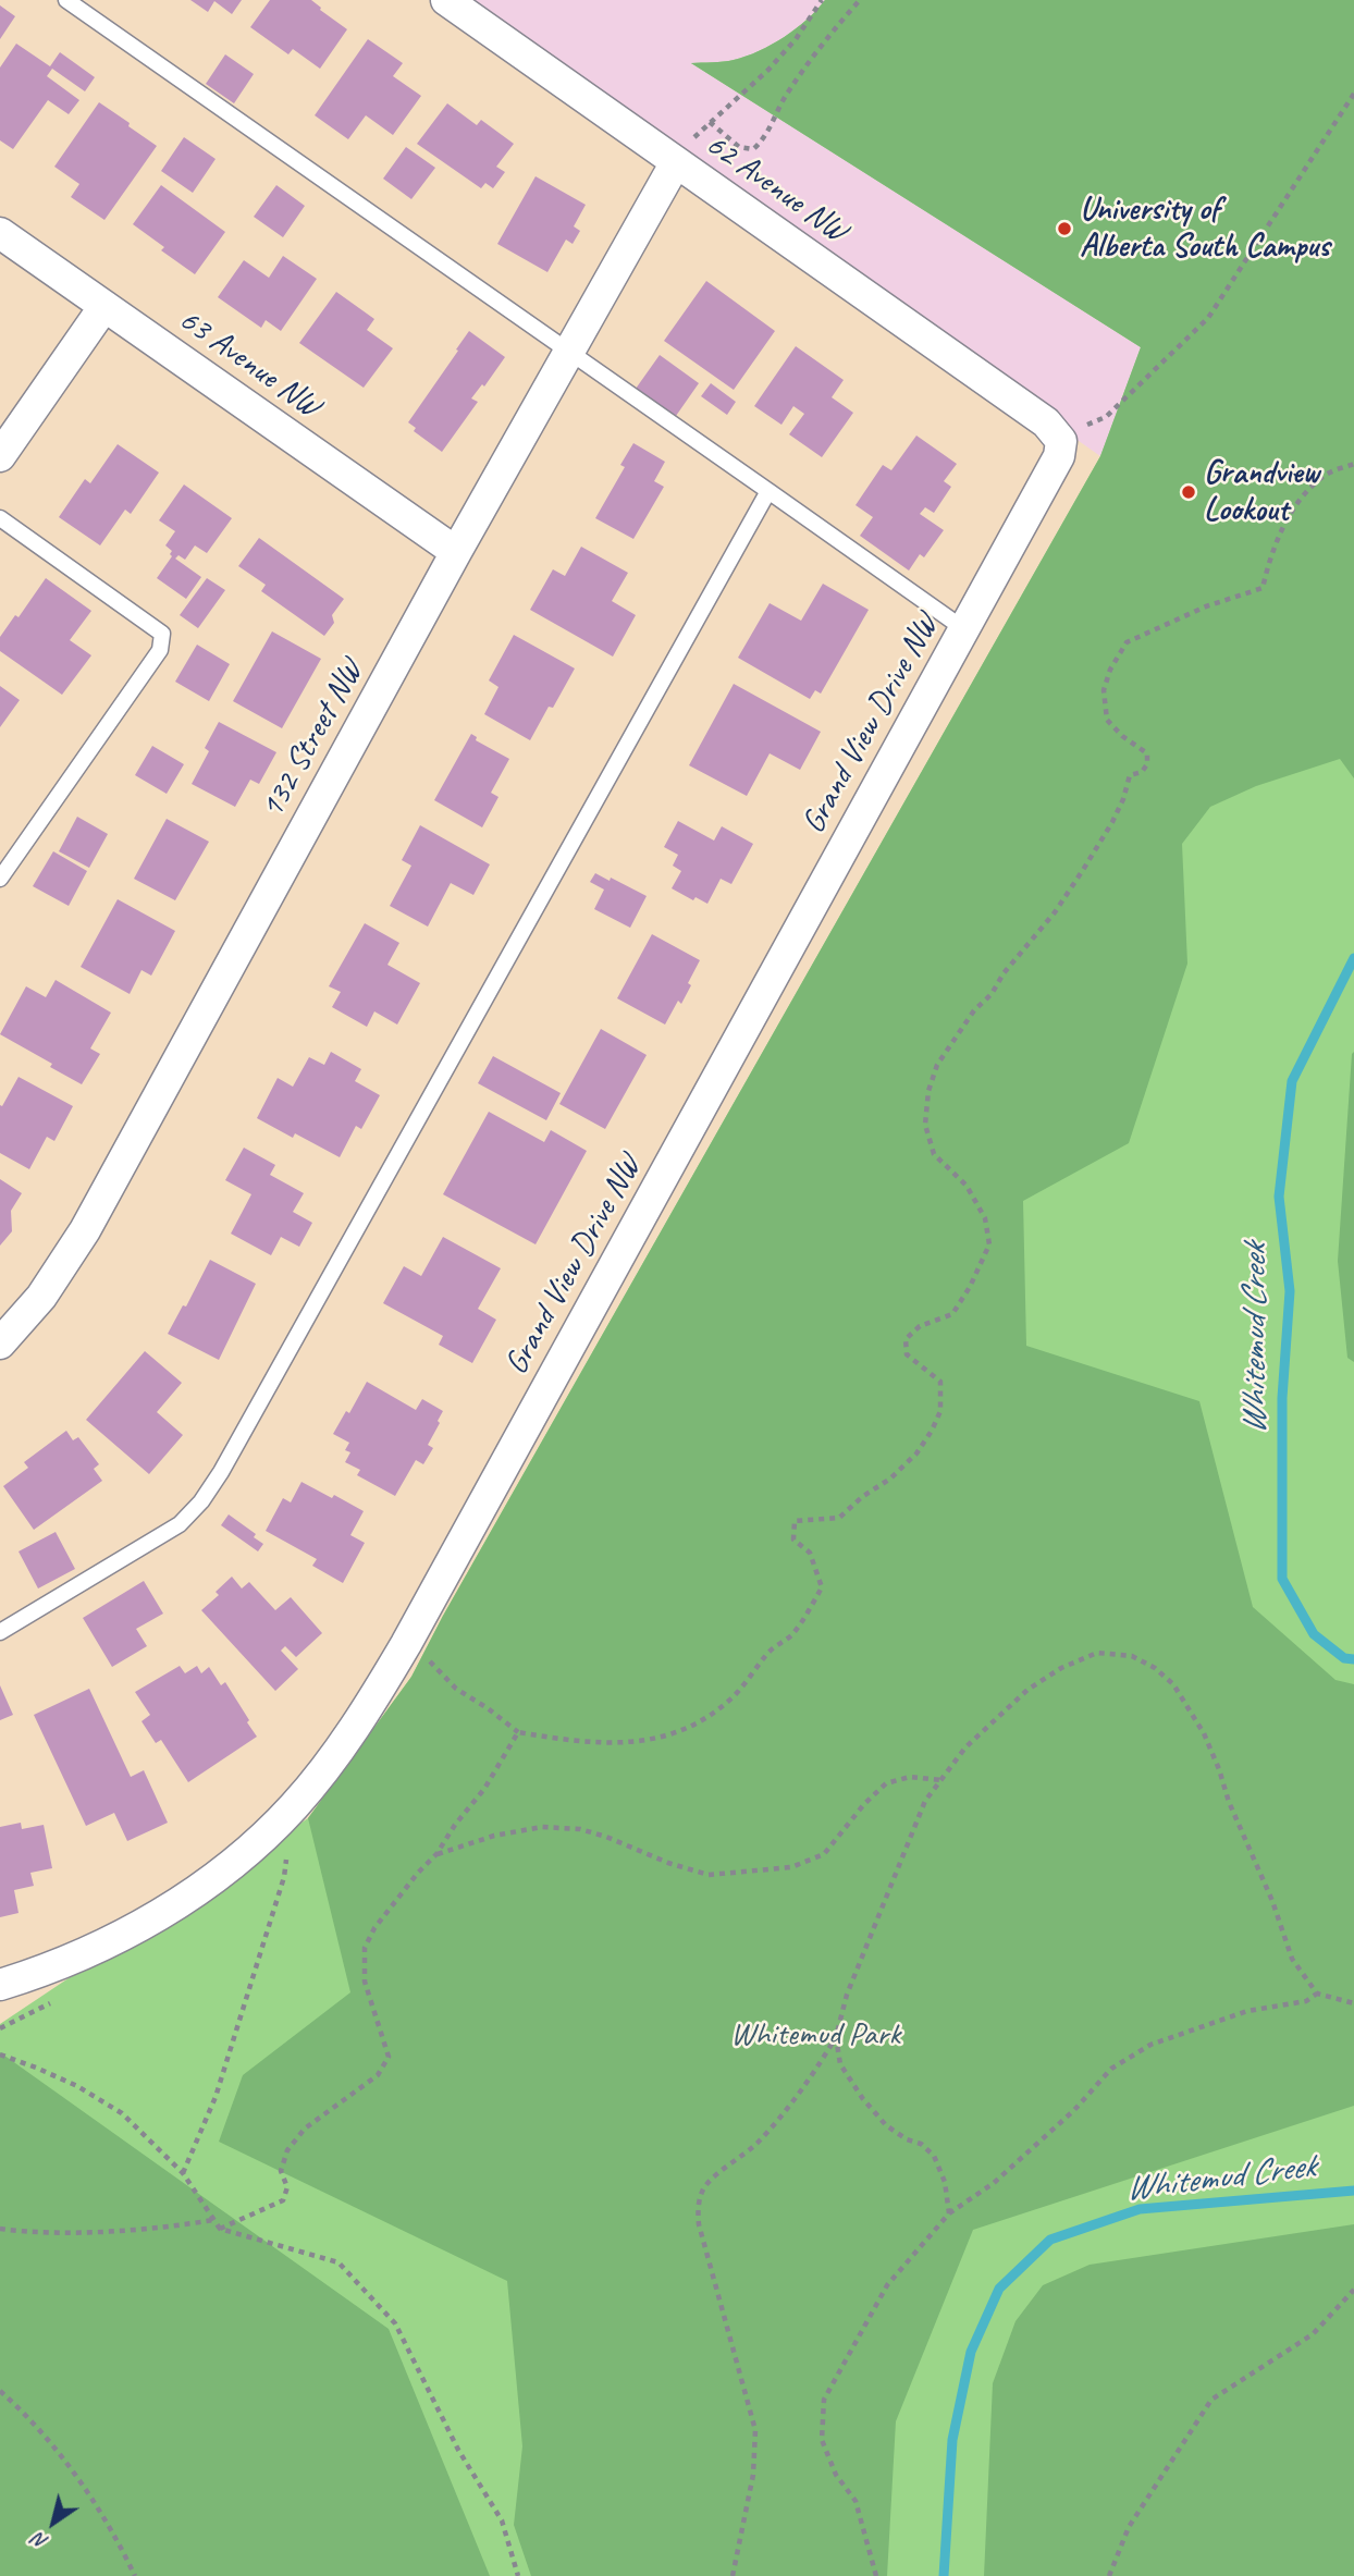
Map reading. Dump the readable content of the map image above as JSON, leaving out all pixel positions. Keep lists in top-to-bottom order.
{
  "streets": {
    "street": [
      "62 Avenue NW",
      "63 Avenue NW",
      "Grand View Drive NW",
      "132 Street NW"
    ]
  },
  "crossings": [
    ["62 Avenue NW", "Grand View Drive NW"],
    ["62 Avenue NW", "132 Street NW"],
    ["63 Avenue NW", "132 Street NW"]
  ],
  "water": ["Whitemud Creek"],
  "parks": ["Whitemud Park"],
  "places": ["University of Alberta South Campus", "Grandview Lookout"],
  "north": "bottom left"
}
